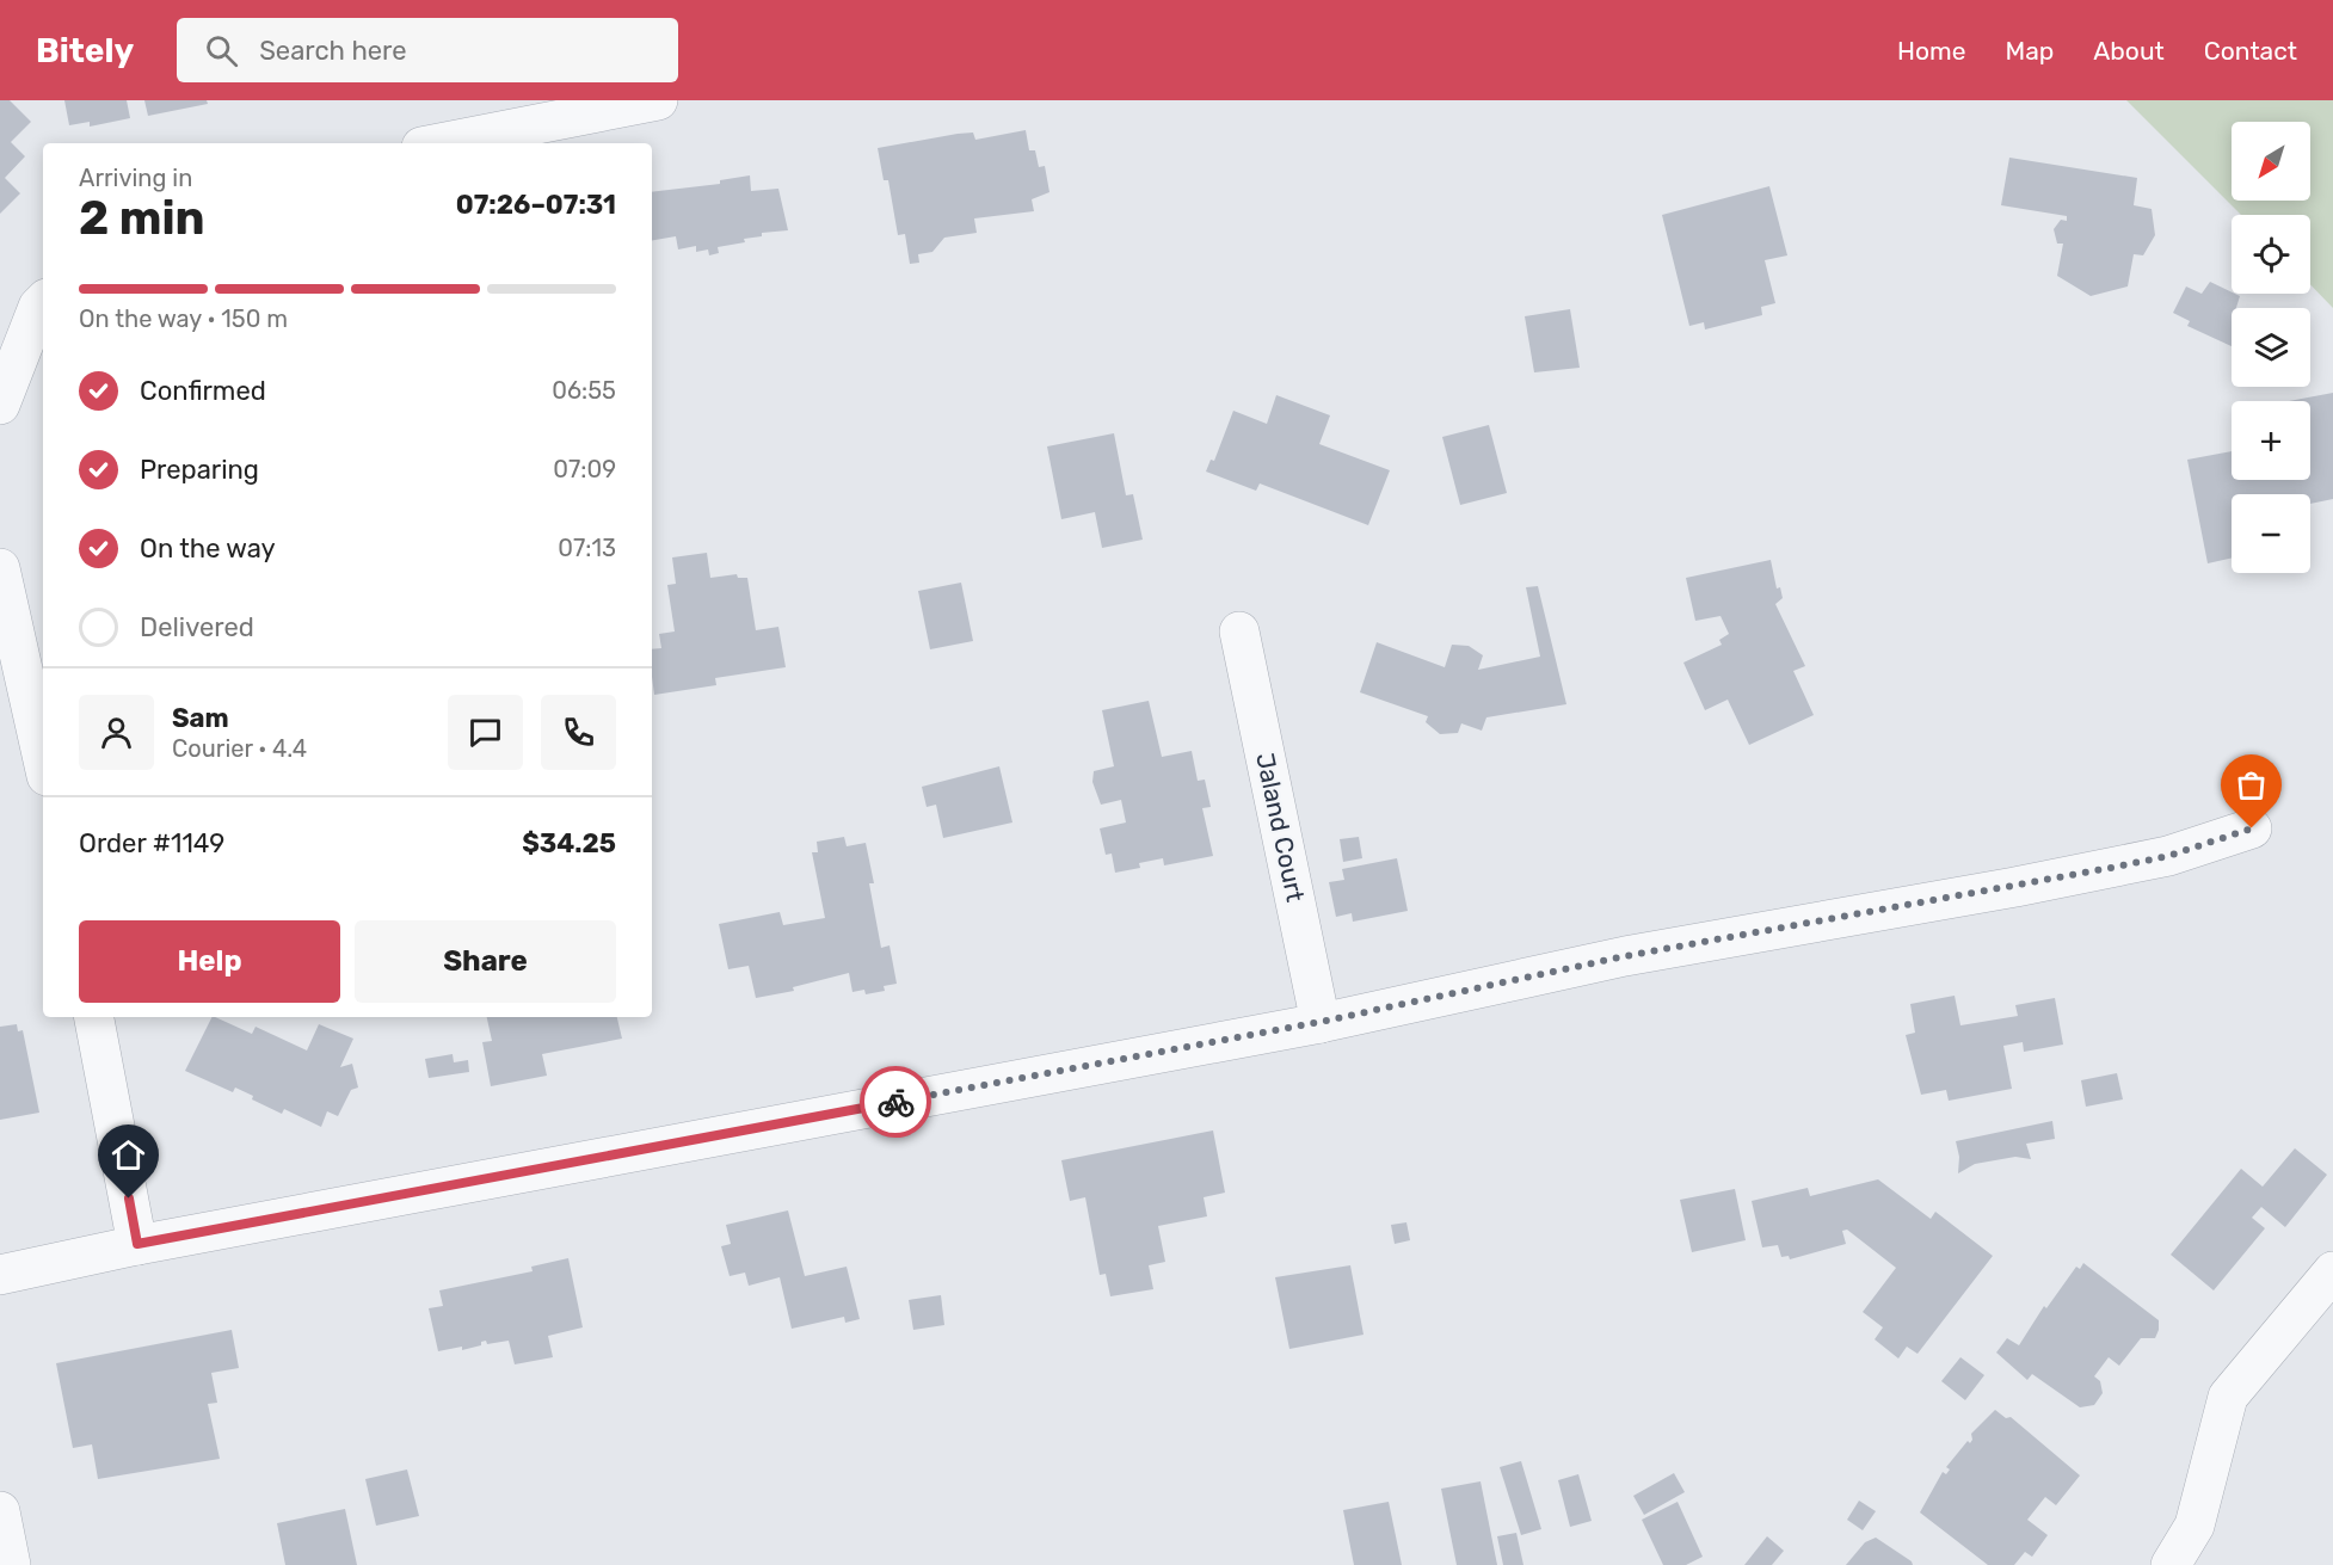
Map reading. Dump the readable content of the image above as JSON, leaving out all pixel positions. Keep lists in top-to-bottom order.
{
  "streets": {
    "street": ["Jaland Court"]
  },
  "north": "bottom left",
  "page": {
    "header": "Bitely",
    "search": "Search here",
    "nav": [
      "Home",
      "Map",
      "About",
      "Contact"
    ],
    "map_buttons": ["+", "−"],
    "heading": ["2 min", "Arriving in", "07:26–07:31"],
    "panel": [
      "Sam",
      "Courier · 4.4",
      "Order #1149",
      "$34.25"
    ],
    "bar": "On the way · 150 m",
    "list": [
      ["Confirmed", "06:55"],
      ["Preparing", "07:09"],
      ["On the way", "07:13"],
      "Delivered"
    ],
    "buttons": ["Help", "Share"]
  }
}
